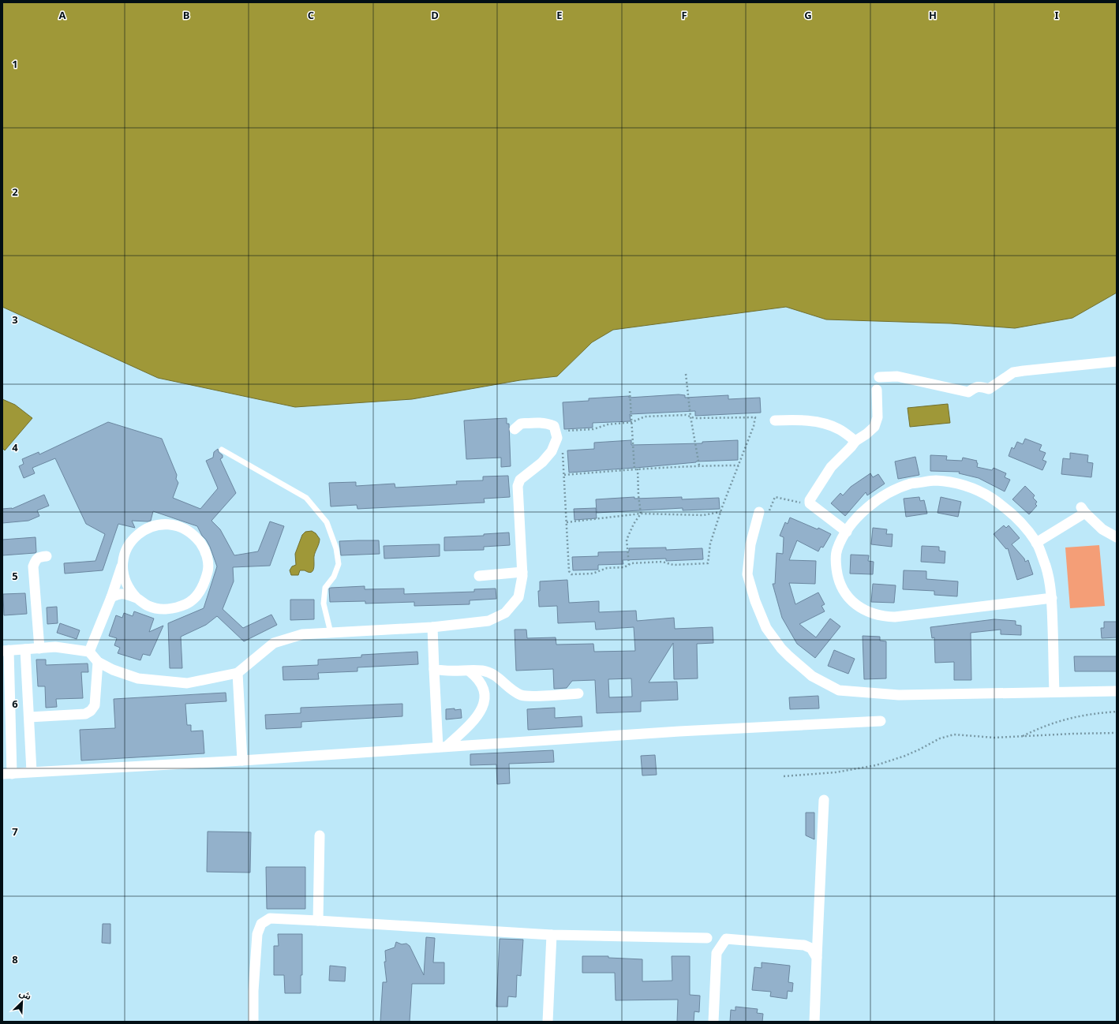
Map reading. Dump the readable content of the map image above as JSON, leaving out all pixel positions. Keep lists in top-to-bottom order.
{
  "north": "top right",
  "grid": {
    "columns": [
      "A",
      "B",
      "C",
      "D",
      "E",
      "F",
      "G",
      "H",
      "I"
    ],
    "rows": [
      "1",
      "2",
      "3",
      "4",
      "5",
      "6",
      "7",
      "8"
    ]
  }
}
